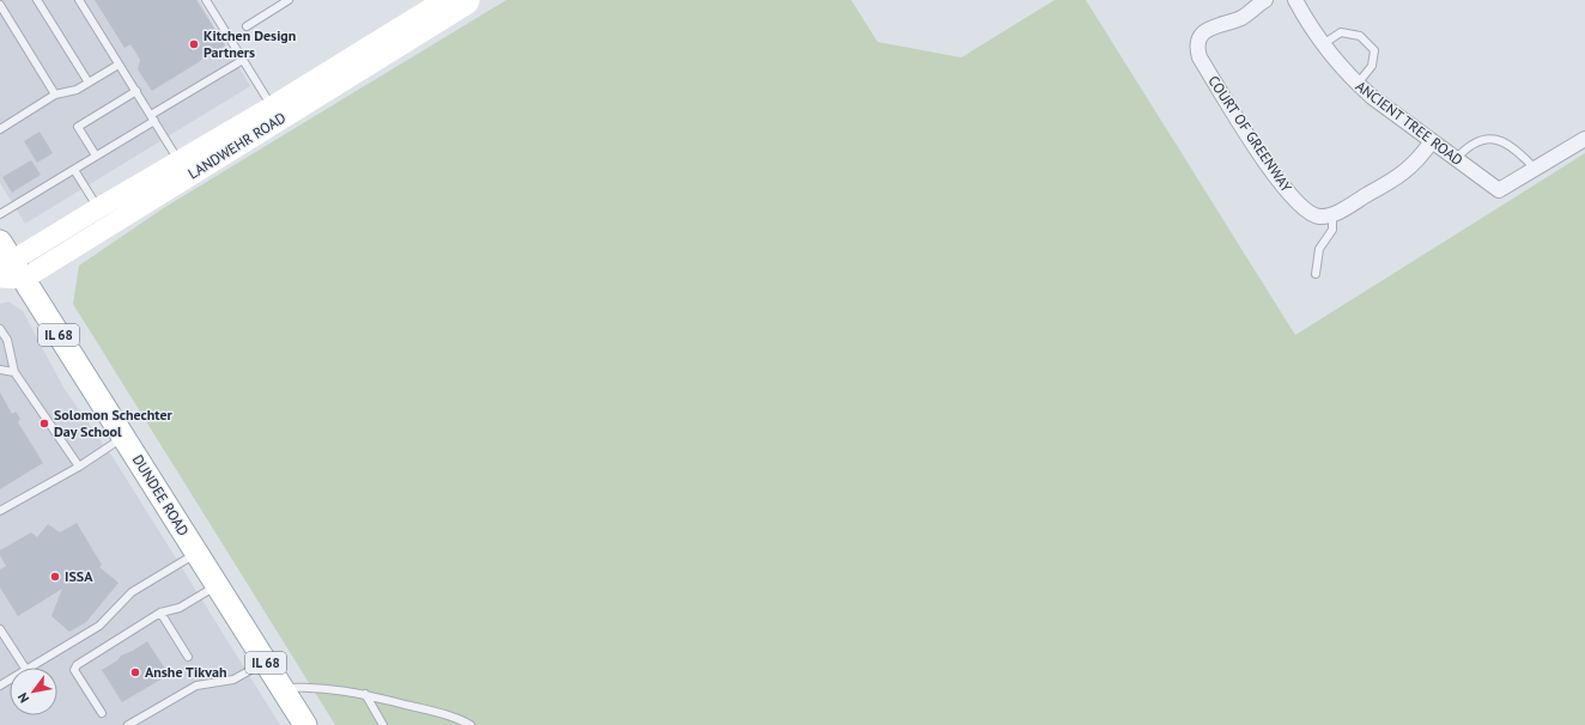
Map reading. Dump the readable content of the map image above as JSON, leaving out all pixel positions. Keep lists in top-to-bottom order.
{
  "streets": {
    "main road": ["LANDWEHR ROAD", "IL 68", "DUNDEE ROAD"],
    "street": ["ANCIENT TREE ROAD", "COURT OF GREENWAY"]
  },
  "crossings": [
    ["LANDWEHR ROAD", "DUNDEE ROAD"]
  ],
  "places": [
    "Kitchen Design Partners",
    "Solomon Schechter Day School",
    "ISSA",
    "Anshe Tikvah"
  ],
  "north": "bottom left"
}
